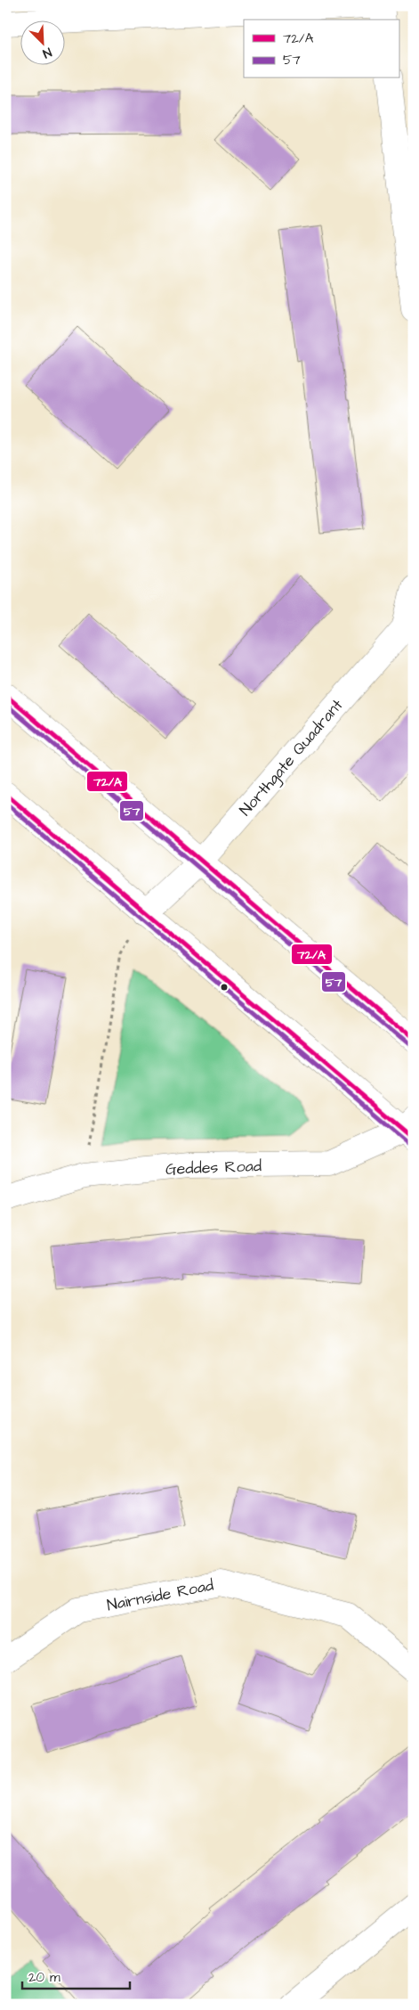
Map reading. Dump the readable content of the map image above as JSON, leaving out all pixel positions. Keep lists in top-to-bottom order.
{
  "streets": {
    "street": ["Northgate Quadrant", "Geddes Road", "Nairnside Road"]
  },
  "lines": ["transit line 72/A", "transit line 57"],
  "legend": ["72/A", "57"],
  "scale_bar": "20 m",
  "north": "bottom right"
}
